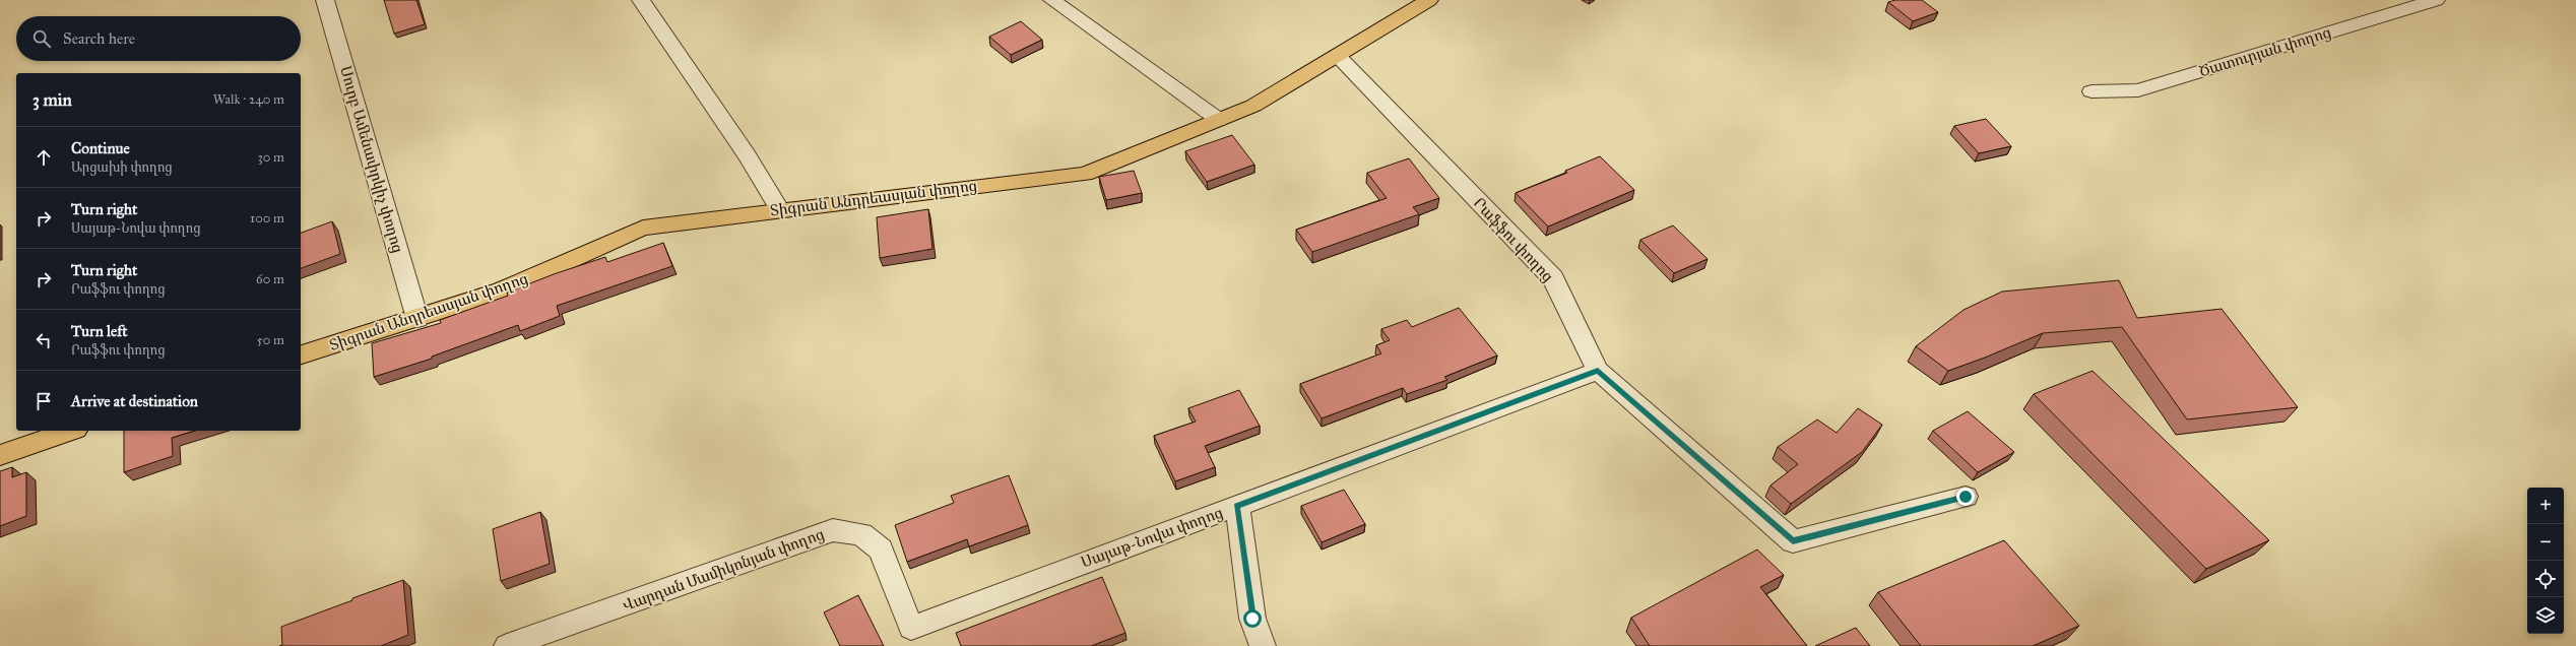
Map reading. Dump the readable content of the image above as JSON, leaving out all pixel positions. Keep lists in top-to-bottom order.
{
  "streets": {
    "main road": ["Տիգրան Անդրեասյան փողոց"],
    "street": [
      "Ծատուրյան փողոց",
      "Սուրբ Ամենափրկիչ փողոց",
      "Րաֆֆու փողոց",
      "Սայաթ-Նովա փողոց",
      "Վարդան Մամիկոնյան փողոց"
    ]
  },
  "crossings": [
    ["Սուրբ Ամենափրկիչ փողոց", "Տիգրան Անդրեասյան փողոց"],
    ["Տիգրան Անդրեասյան փողոց", "Րաֆֆու փողոց"],
    ["Րաֆֆու փողոց", "Սայաթ-Նովա փողոց"],
    ["Սայաթ-Նովա փողոց", "Վարդան Մամիկոնյան փողոց"]
  ],
  "page": {
    "search": "Search here",
    "heading": ["3 min", "Walk · 240 m"],
    "list": [
      ["Continue", "Արցախի փողոց", "30 m"],
      ["Turn right", "Սայաթ-Նովա փողոց", "100 m"],
      ["Turn right", "Րաֆֆու փողոց", "60 m"],
      ["Turn left", "Րաֆֆու փողոց", "50 m"],
      "Arrive at destination"
    ],
    "map_buttons": ["+", "−"]
  }
}
